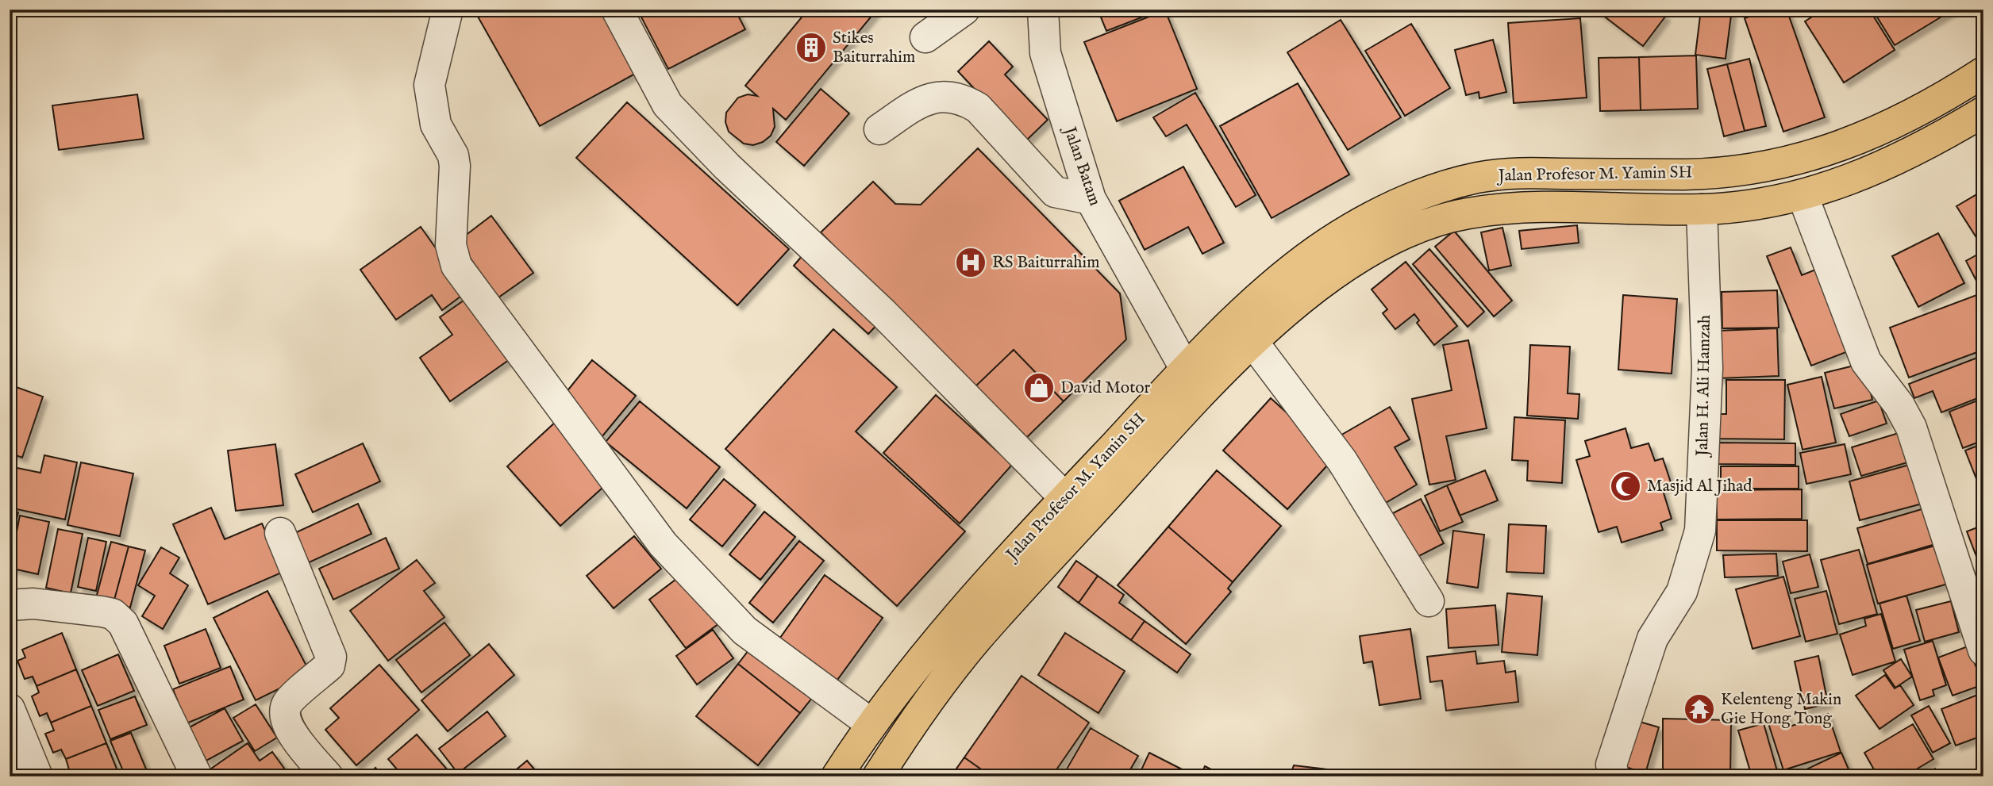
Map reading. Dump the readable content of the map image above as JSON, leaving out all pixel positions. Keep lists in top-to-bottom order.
{
  "streets": {
    "highway": ["Jalan Profesor M. Yamin SH"],
    "street": ["Jalan Batam", "Jalan H. Ali Hamzah"]
  },
  "crossings": [
    ["Jalan Batam", "Jalan Profesor M. Yamin SH"],
    ["Jalan Profesor M. Yamin SH", "Jalan H. Ali Hamzah"]
  ],
  "places": {
    "building": ["Stikes Baiturrahim"],
    "hospital": ["RS Baiturrahim"],
    "shop": ["David Motor"],
    "mosque": ["Masjid Al Jihad"],
    "temple": ["Kelenteng Makin Gie Hong Tong"]
  }
}
